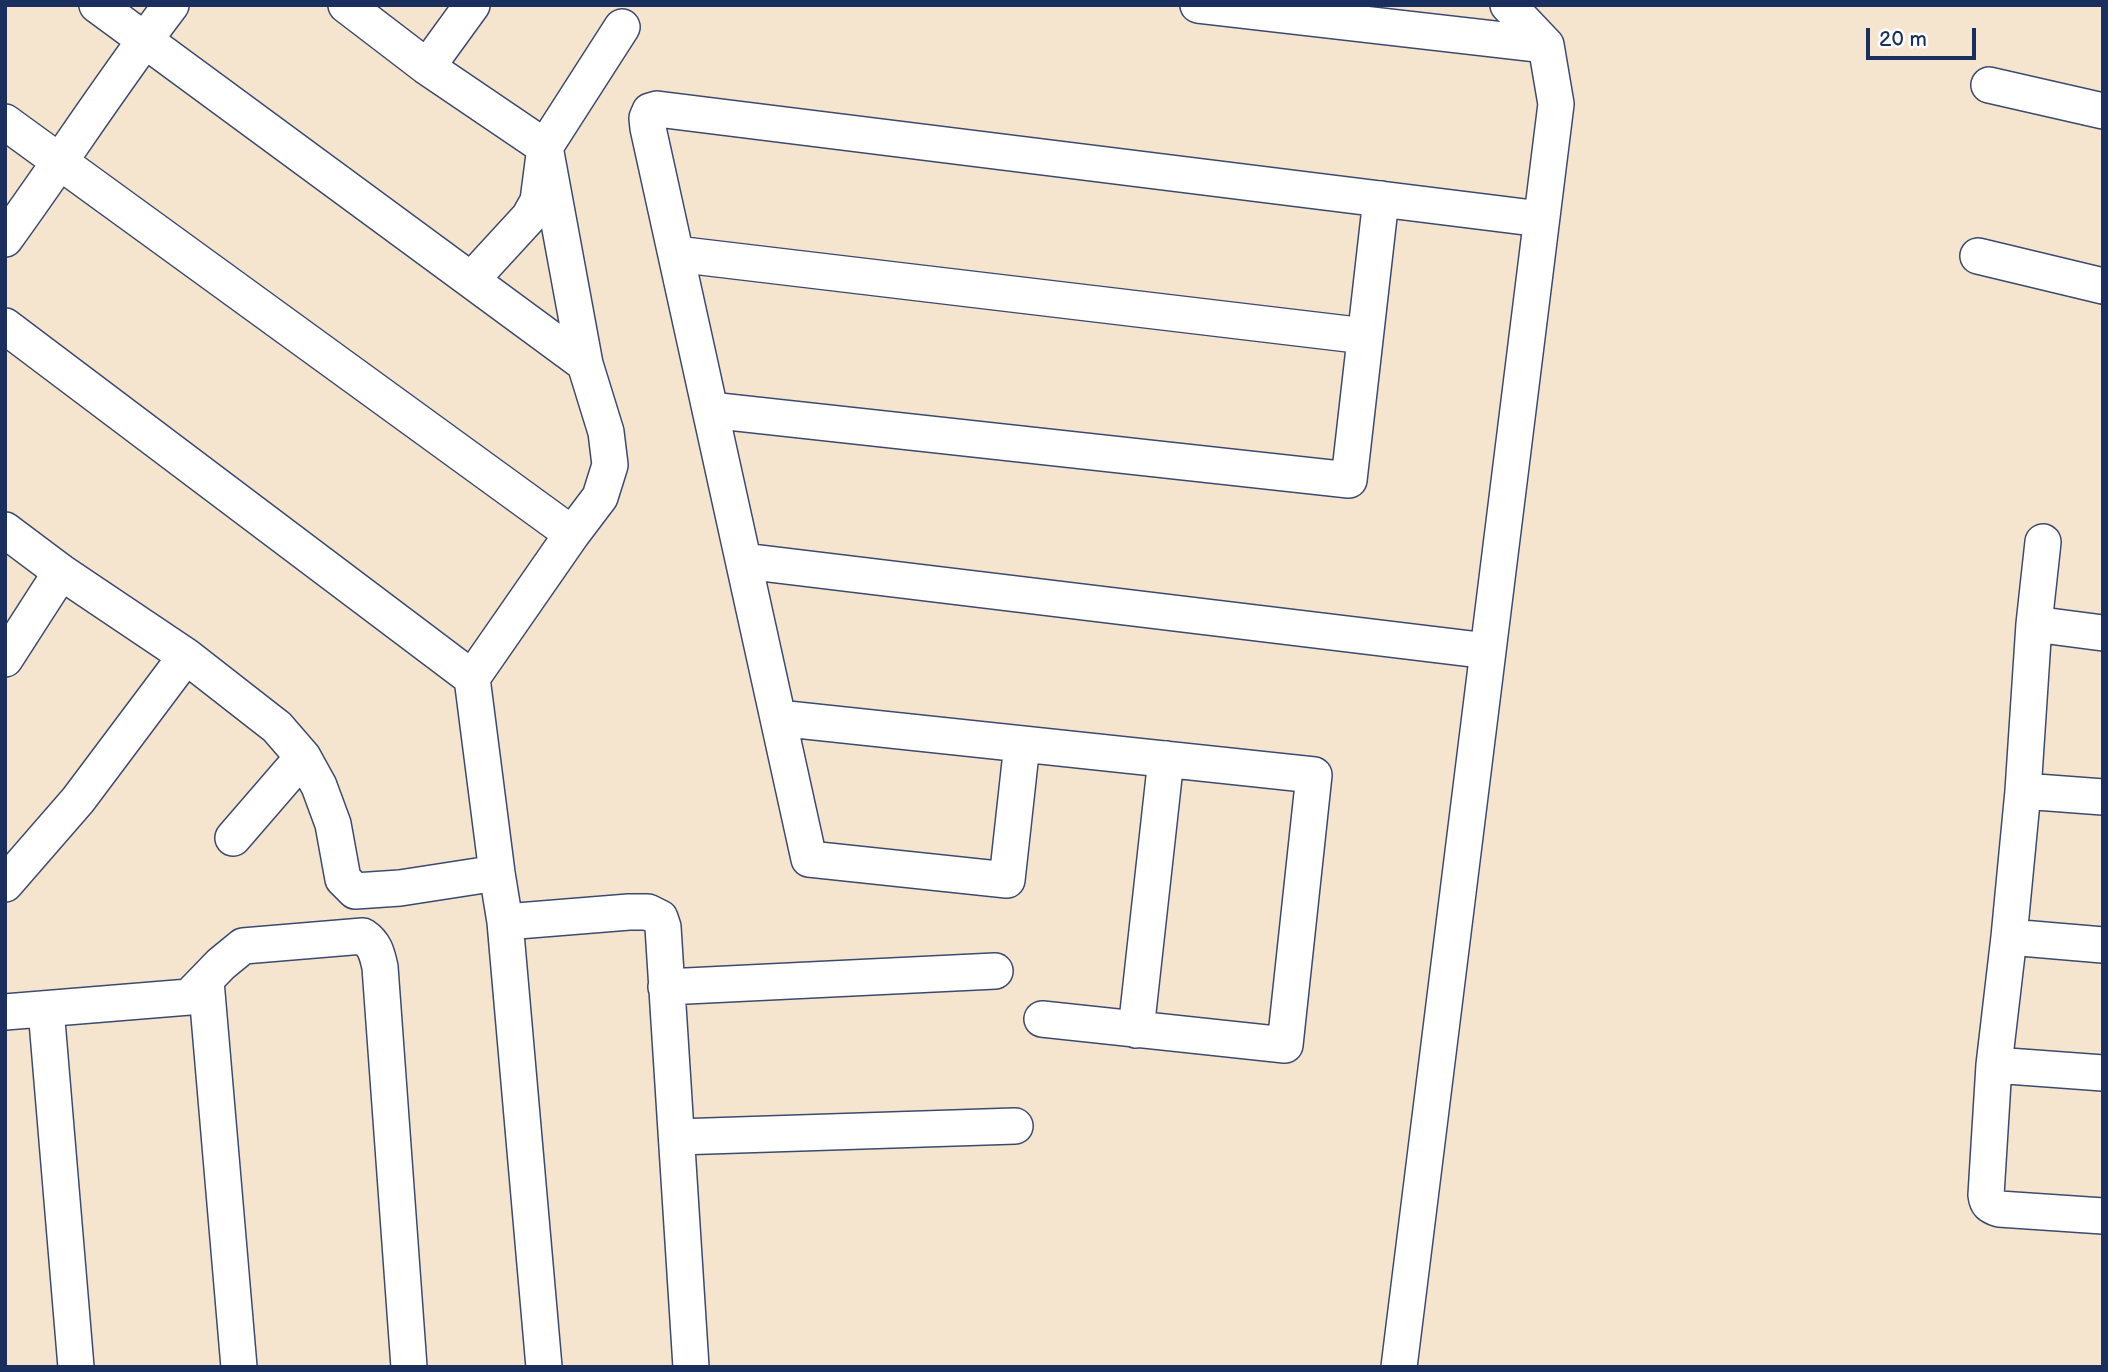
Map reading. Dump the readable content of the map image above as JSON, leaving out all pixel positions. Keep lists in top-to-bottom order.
{
  "scale_bar": "20 m"
}
